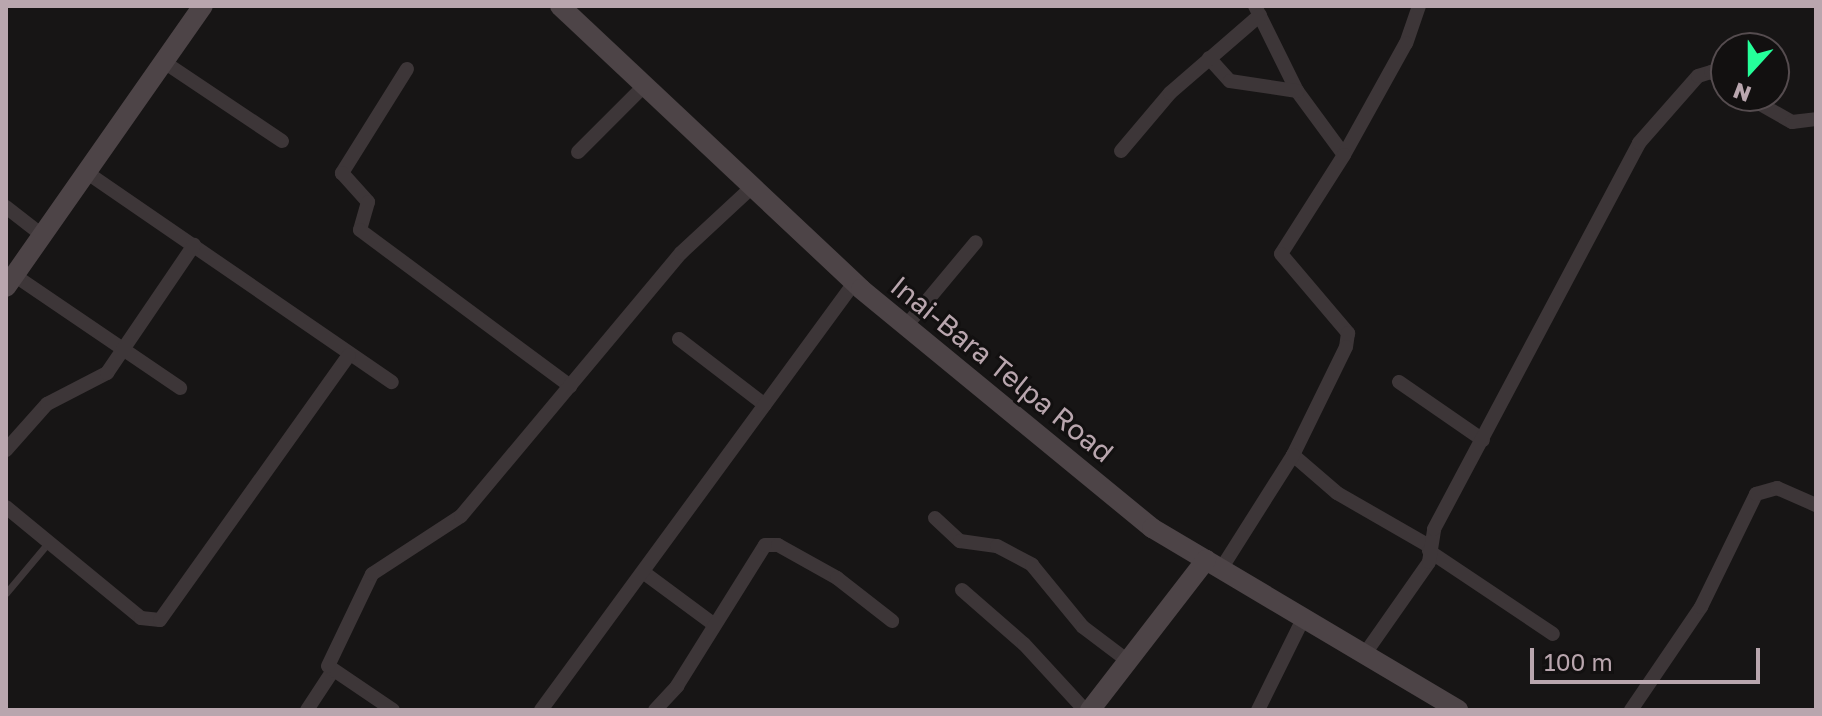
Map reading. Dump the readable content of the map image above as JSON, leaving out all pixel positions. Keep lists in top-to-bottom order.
{
  "streets": {
    "street": ["Inai-Bara Telpa Road"]
  },
  "scale_bar": "100 m",
  "north": "bottom"
}
